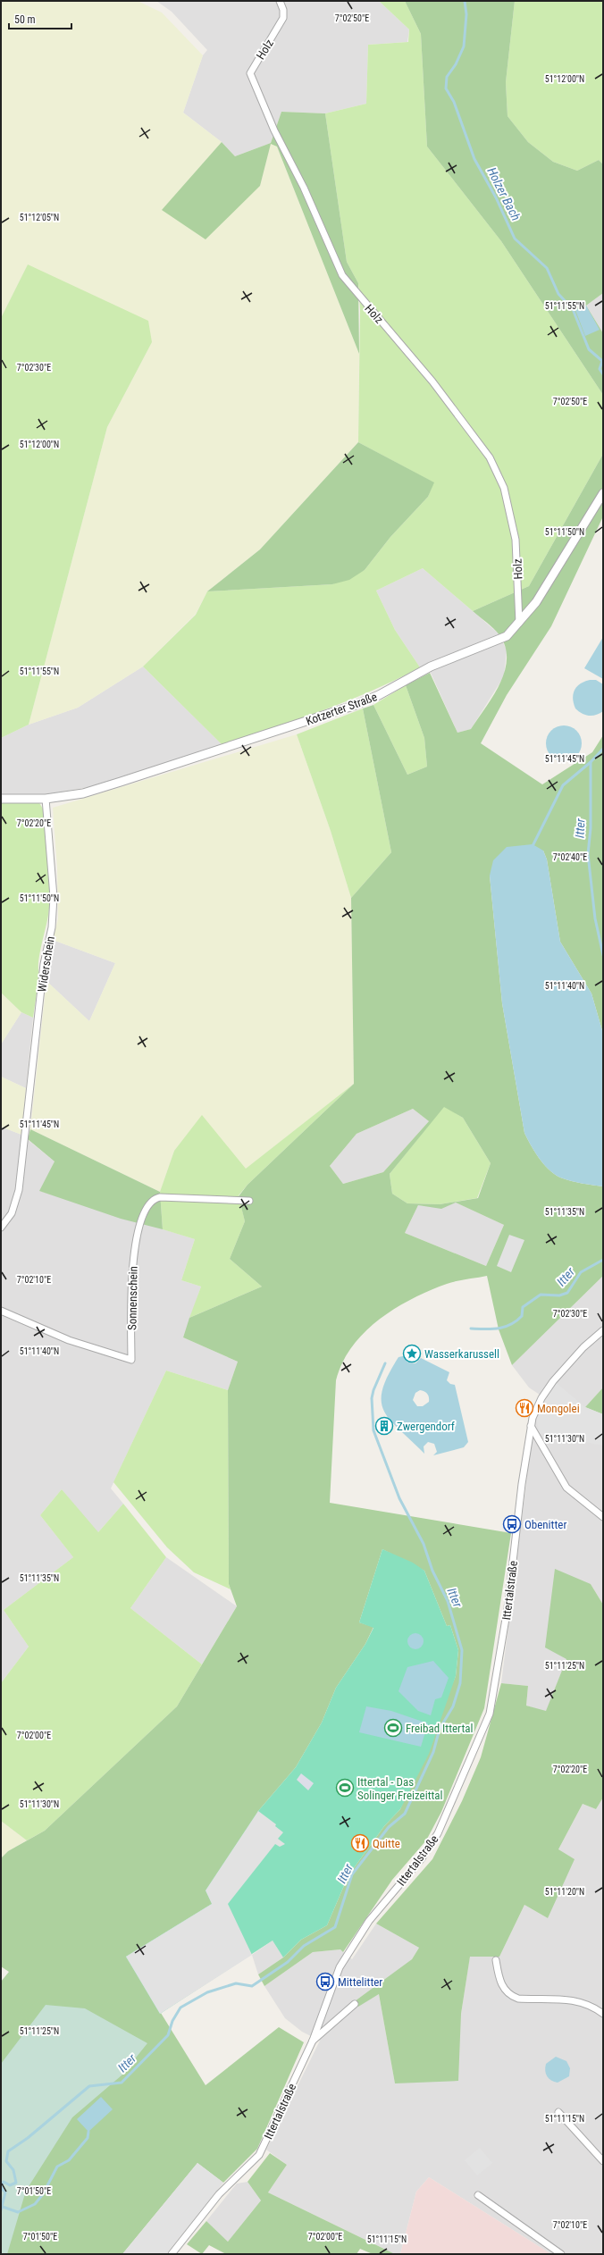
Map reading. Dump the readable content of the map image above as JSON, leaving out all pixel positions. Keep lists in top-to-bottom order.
{
  "streets": {
    "street": [
      "Holz",
      "Kotzerter Straße",
      "Widerschein",
      "Sonnenschein",
      "Ittertalstraße"
    ]
  },
  "crossings": [
    ["Holz", "Kotzerter Straße"],
    ["Kotzerter Straße", "Widerschein"]
  ],
  "water": ["Holzer Bach", "Itter"],
  "places": {
    "place": ["Wasserkarussell"],
    "restaurant": ["Mongolei", "Quitte"],
    "building": ["Zwergendorf"],
    "bus stop": ["Obenitter", "Mittelitter"],
    "sports": ["Freibad Ittertal", "Ittertal - Das Solinger Freizeittal"]
  },
  "scale_bar": "50 m",
  "coordinates": [
    "7°02'50\"E",
    "51°12'00\"N",
    "51°12'05\"N",
    "51°11'55\"N",
    "7°02'30\"E",
    "51°11'50\"N",
    "51°11'45\"N",
    "7°02'20\"E",
    "7°02'40\"E",
    "51°11'40\"N",
    "51°11'35\"N",
    "7°02'10\"E",
    "51°11'30\"N",
    "51°11'25\"N",
    "7°02'00\"E",
    "51°11'20\"N",
    "51°11'15\"N",
    "7°01'50\"E"
  ]
}
